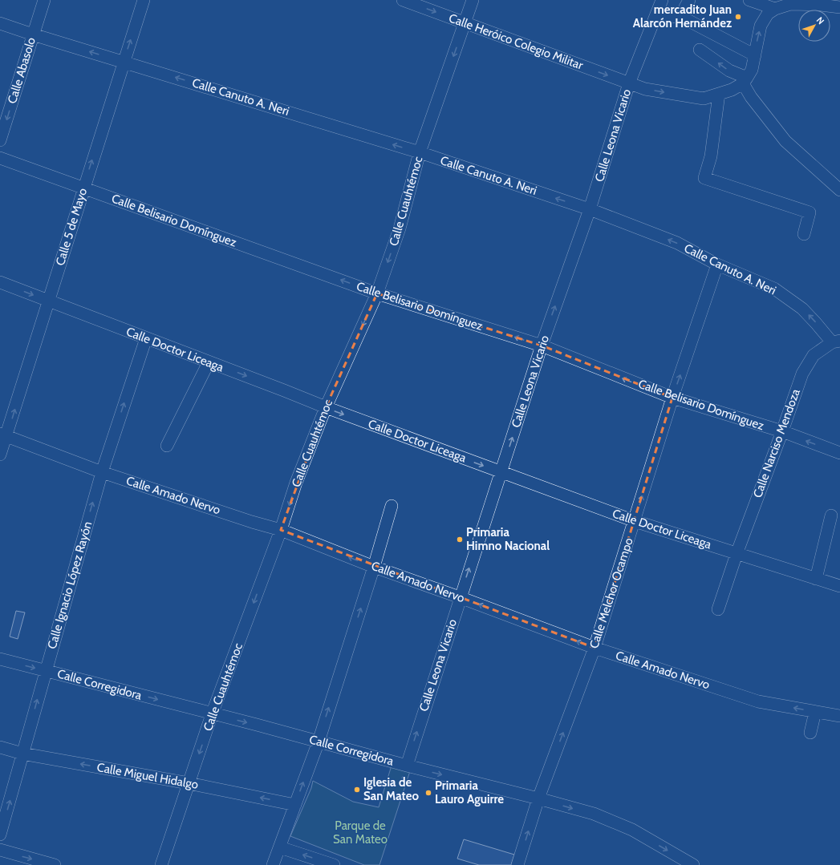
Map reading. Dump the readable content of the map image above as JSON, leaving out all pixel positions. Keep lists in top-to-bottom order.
{
  "streets": {
    "street": [
      "Calle Heróico Colegio Militar",
      "Calle Abasolo",
      "Calle Canuto A. Neri",
      "Calle Leona Vicario",
      "Calle Cuauhtémoc",
      "Calle Belisario Domínguez",
      "Calle 5 de Mayo",
      "Calle Doctor Liceaga",
      "Calle Narciso Mendoza",
      "Calle Amado Nervo",
      "Calle Ignacio López Rayón",
      "Calle Melchor Ocampo",
      "Calle Corregidora",
      "Calle Miguel Hidalgo"
    ]
  },
  "crossings": [
    ["Calle Heróico Colegio Militar", "Calle Leona Vicario"],
    ["Calle Heróico Colegio Militar", "Calle Cuauhtémoc"],
    ["Calle Abasolo", "Calle Canuto A. Neri"],
    ["Calle Canuto A. Neri", "Calle Leona Vicario"],
    ["Calle Canuto A. Neri", "Calle Cuauhtémoc"],
    ["Calle Canuto A. Neri", "Calle 5 de Mayo"],
    ["Calle Canuto A. Neri", "Calle Narciso Mendoza"],
    ["Calle Canuto A. Neri", "Calle Melchor Ocampo"],
    ["Calle Leona Vicario", "Calle Belisario Domínguez"],
    ["Calle Leona Vicario", "Calle Doctor Liceaga"],
    ["Calle Leona Vicario", "Calle Amado Nervo"],
    ["Calle Leona Vicario", "Calle Corregidora"],
    ["Calle Cuauhtémoc", "Calle Belisario Domínguez"],
    ["Calle Cuauhtémoc", "Calle Doctor Liceaga"],
    ["Calle Cuauhtémoc", "Calle Amado Nervo"],
    ["Calle Cuauhtémoc", "Calle Corregidora"],
    ["Calle Cuauhtémoc", "Calle Miguel Hidalgo"],
    ["Calle Belisario Domínguez", "Calle 5 de Mayo"],
    ["Calle Belisario Domínguez", "Calle Narciso Mendoza"],
    ["Calle Belisario Domínguez", "Calle Melchor Ocampo"],
    ["Calle 5 de Mayo", "Calle Doctor Liceaga"],
    ["Calle 5 de Mayo", "Calle Amado Nervo"],
    ["Calle Doctor Liceaga", "Calle Narciso Mendoza"],
    ["Calle Doctor Liceaga", "Calle Ignacio López Rayón"],
    ["Calle Doctor Liceaga", "Calle Melchor Ocampo"],
    ["Calle Amado Nervo", "Calle Ignacio López Rayón"],
    ["Calle Amado Nervo", "Calle Melchor Ocampo"],
    ["Calle Ignacio López Rayón", "Calle Corregidora"],
    ["Calle Ignacio López Rayón", "Calle Miguel Hidalgo"],
    ["Calle Melchor Ocampo", "Calle Corregidora"]
  ],
  "one_way": [
    "Calle Heróico Colegio Militar",
    "Calle Abasolo",
    "Calle Canuto A. Neri",
    "Calle Cuauhtémoc",
    "Calle Belisario Domínguez",
    "Calle 5 de Mayo",
    "Calle Doctor Liceaga",
    "Calle Amado Nervo",
    "Calle Ignacio López Rayón",
    "Calle Melchor Ocampo",
    "Calle Corregidora",
    "Calle Miguel Hidalgo"
  ],
  "parks": ["Parque de San Mateo"],
  "places": [
    "mercadito Juan Alarcón Hernández",
    "Primaria Himno Nacional",
    "Iglesia de San Mateo",
    "Primaria Lauro Aguirre"
  ],
  "north": "top right"
}
